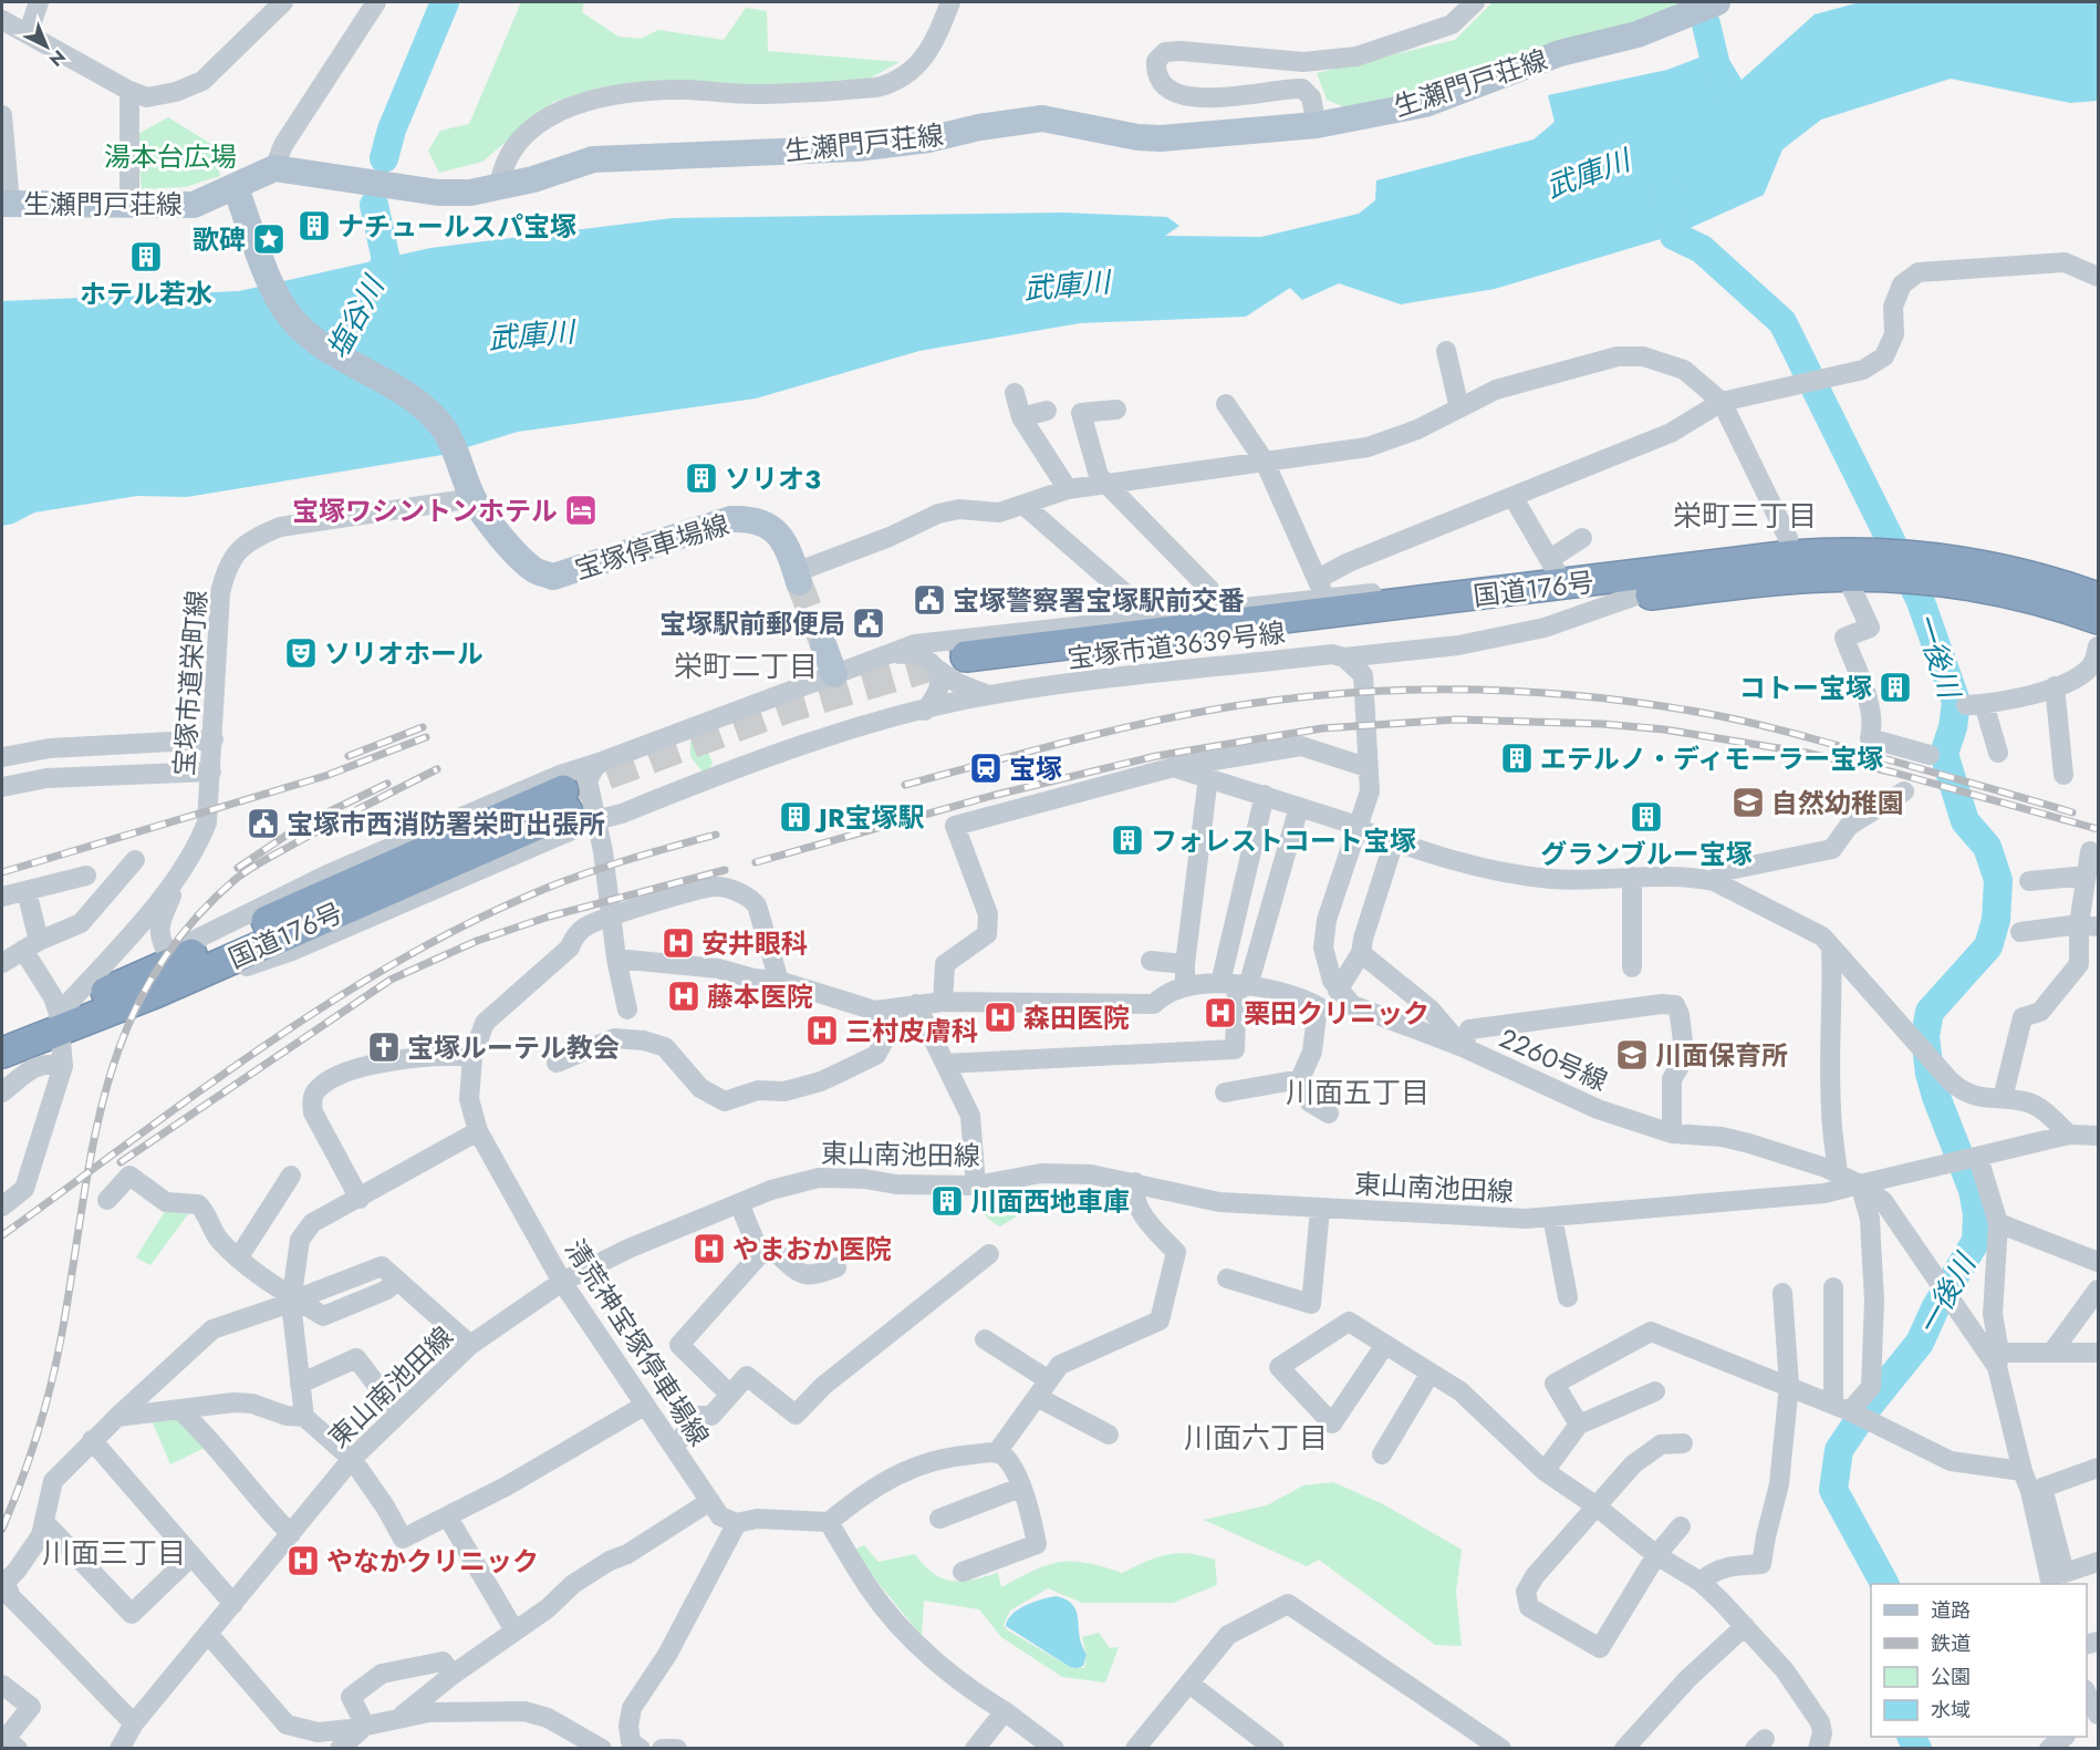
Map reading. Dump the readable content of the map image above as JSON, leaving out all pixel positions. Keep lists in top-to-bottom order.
{
  "streets": {
    "highway": ["国道176号"],
    "main road": ["生瀬門戸荘線", "宝塚停車場線"],
    "street": [
      "宝塚市道3639号線",
      "宝塚市道栄町線",
      "２２６０号線",
      "東山南池田線",
      "清荒神宝塚停車場線"
    ]
  },
  "crossings": [
    ["生瀬門戸荘線", "宝塚停車場線"],
    ["宝塚停車場線", "宝塚市道栄町線"],
    ["国道176号", "宝塚市道3639号線"],
    ["国道176号", "宝塚市道栄町線"],
    ["２２６０号線", "東山南池田線"],
    ["東山南池田線", "清荒神宝塚停車場線"]
  ],
  "districts": [
    "栄町三丁目",
    "栄町二丁目",
    "川面五丁目",
    "川面六丁目",
    "川面三丁目"
  ],
  "water": ["武庫川", "塩谷川", "一後川"],
  "parks": ["湯本台広場"],
  "places": {
    "building": [
      "ナチュールスパ宝塚",
      "ホテル若水",
      "ソリオ3",
      "コトー宝塚",
      "エテルノ・ディモーラー宝塚",
      "JR宝塚駅",
      "グランブルー宝塚",
      "フォレストコート宝塚",
      "川面西地車庫"
    ],
    "place": ["歌碑"],
    "hotel": ["宝塚ワシントンホテル"],
    "public building": ["宝塚警察署宝塚駅前交番", "宝塚駅前郵便局", "宝塚市西消防署栄町出張所"],
    "theatre": ["ソリオホール"],
    "station": ["宝塚"],
    "school or university": ["自然幼稚園", "川面保育所"],
    "hospital": [
      "安井眼科",
      "藤本医院",
      "栗田クリニック",
      "森田医院",
      "三村皮膚科",
      "やまおか医院",
      "やなかクリニック"
    ],
    "church": ["宝塚ルーテル教会"]
  },
  "legend": [
    "道路",
    "鉄道",
    "公園",
    "水域"
  ],
  "north": "bottom right"
}
